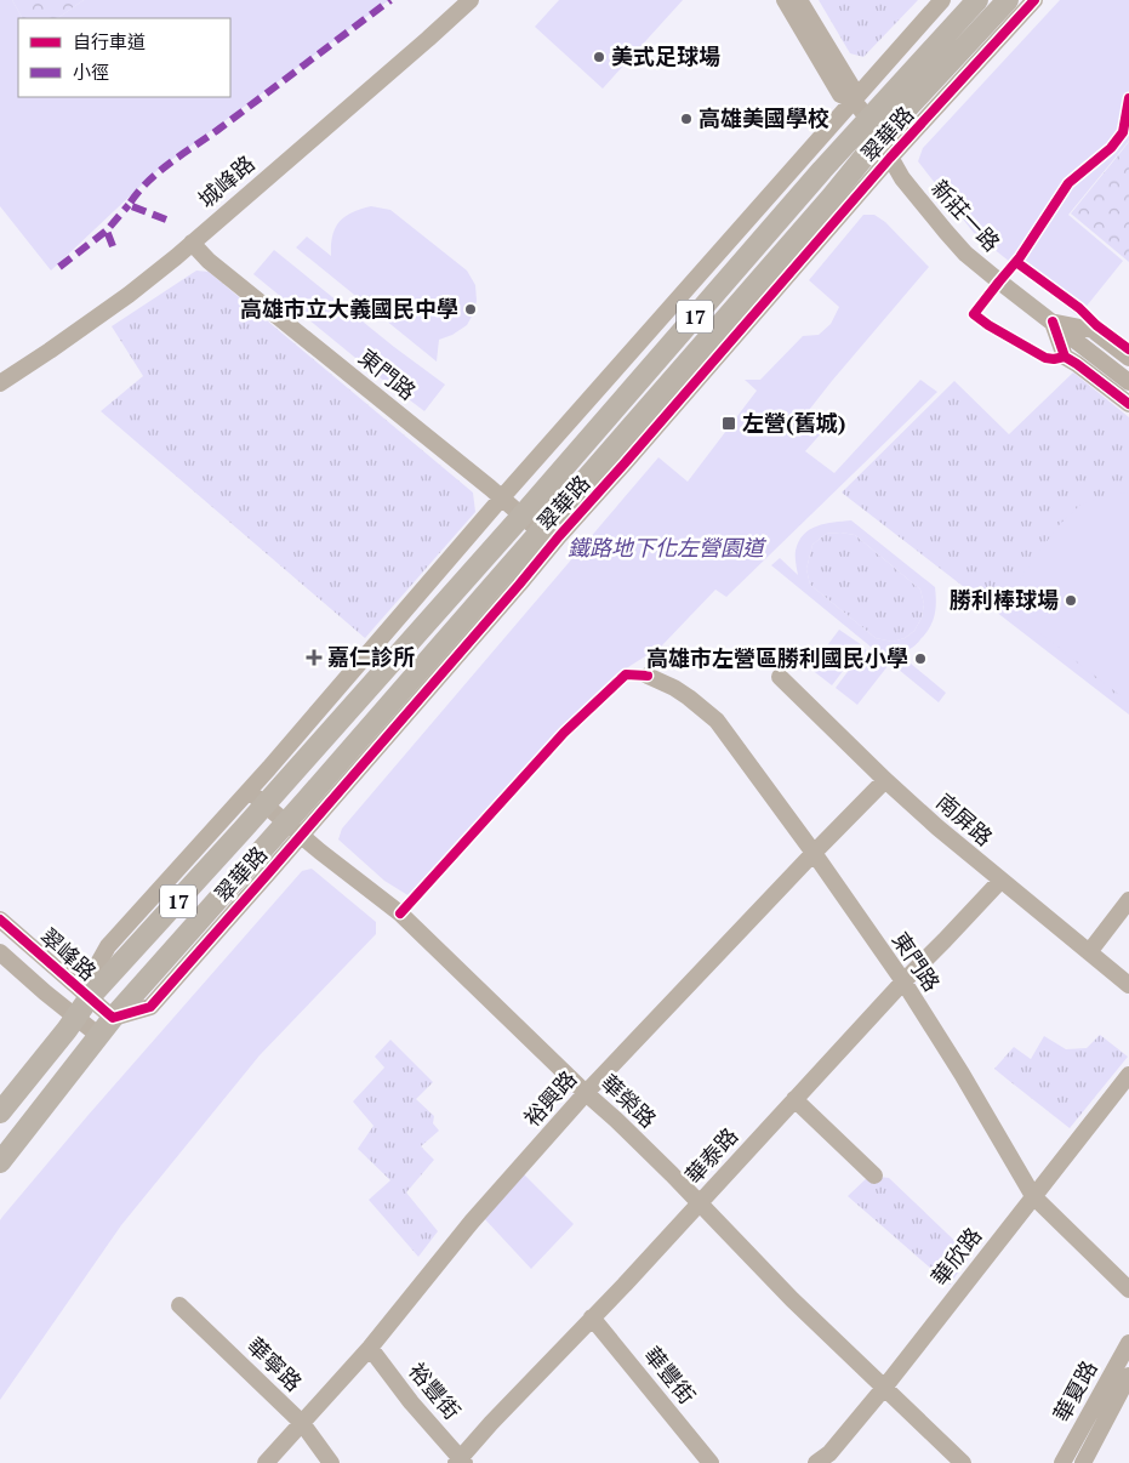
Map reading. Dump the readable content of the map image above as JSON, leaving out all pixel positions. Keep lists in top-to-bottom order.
{
  "streets": {
    "main road": ["翠華路", "17"],
    "street": [
      "城峰路",
      "新莊一路",
      "東門路",
      "南屏路",
      "翠峰路",
      "裕興路",
      "華榮路",
      "華泰路",
      "華欣路",
      "華寧路",
      "華豐街",
      "裕豐街",
      "華夏路"
    ]
  },
  "crossings": [
    ["翠華路", "新莊一路"],
    ["翠華路", "東門路"],
    ["翠華路", "翠峰路"],
    ["翠華路", "華榮路"],
    ["城峰路", "東門路"],
    ["東門路", "裕興路"],
    ["東門路", "華泰路"],
    ["東門路", "華欣路"],
    ["南屏路", "裕興路"],
    ["南屏路", "華泰路"],
    ["裕興路", "華榮路"],
    ["裕興路", "華寧路"],
    ["裕興路", "裕豐街"],
    ["華榮路", "華泰路"],
    ["華榮路", "華欣路"],
    ["華泰路", "華豐街"],
    ["華泰路", "裕豐街"]
  ],
  "parks": ["鐵路地下化左營園道"],
  "places": {
    "other": [
      "美式足球場",
      "高雄美國學校",
      "高雄市立大義國民中學",
      "勝利棒球場",
      "高雄市左營區勝利國民小學"
    ],
    "transit": ["左營(舊城)"],
    "health": ["嘉仁診所"]
  },
  "legend": ["自行車道", "小徑"]
}
